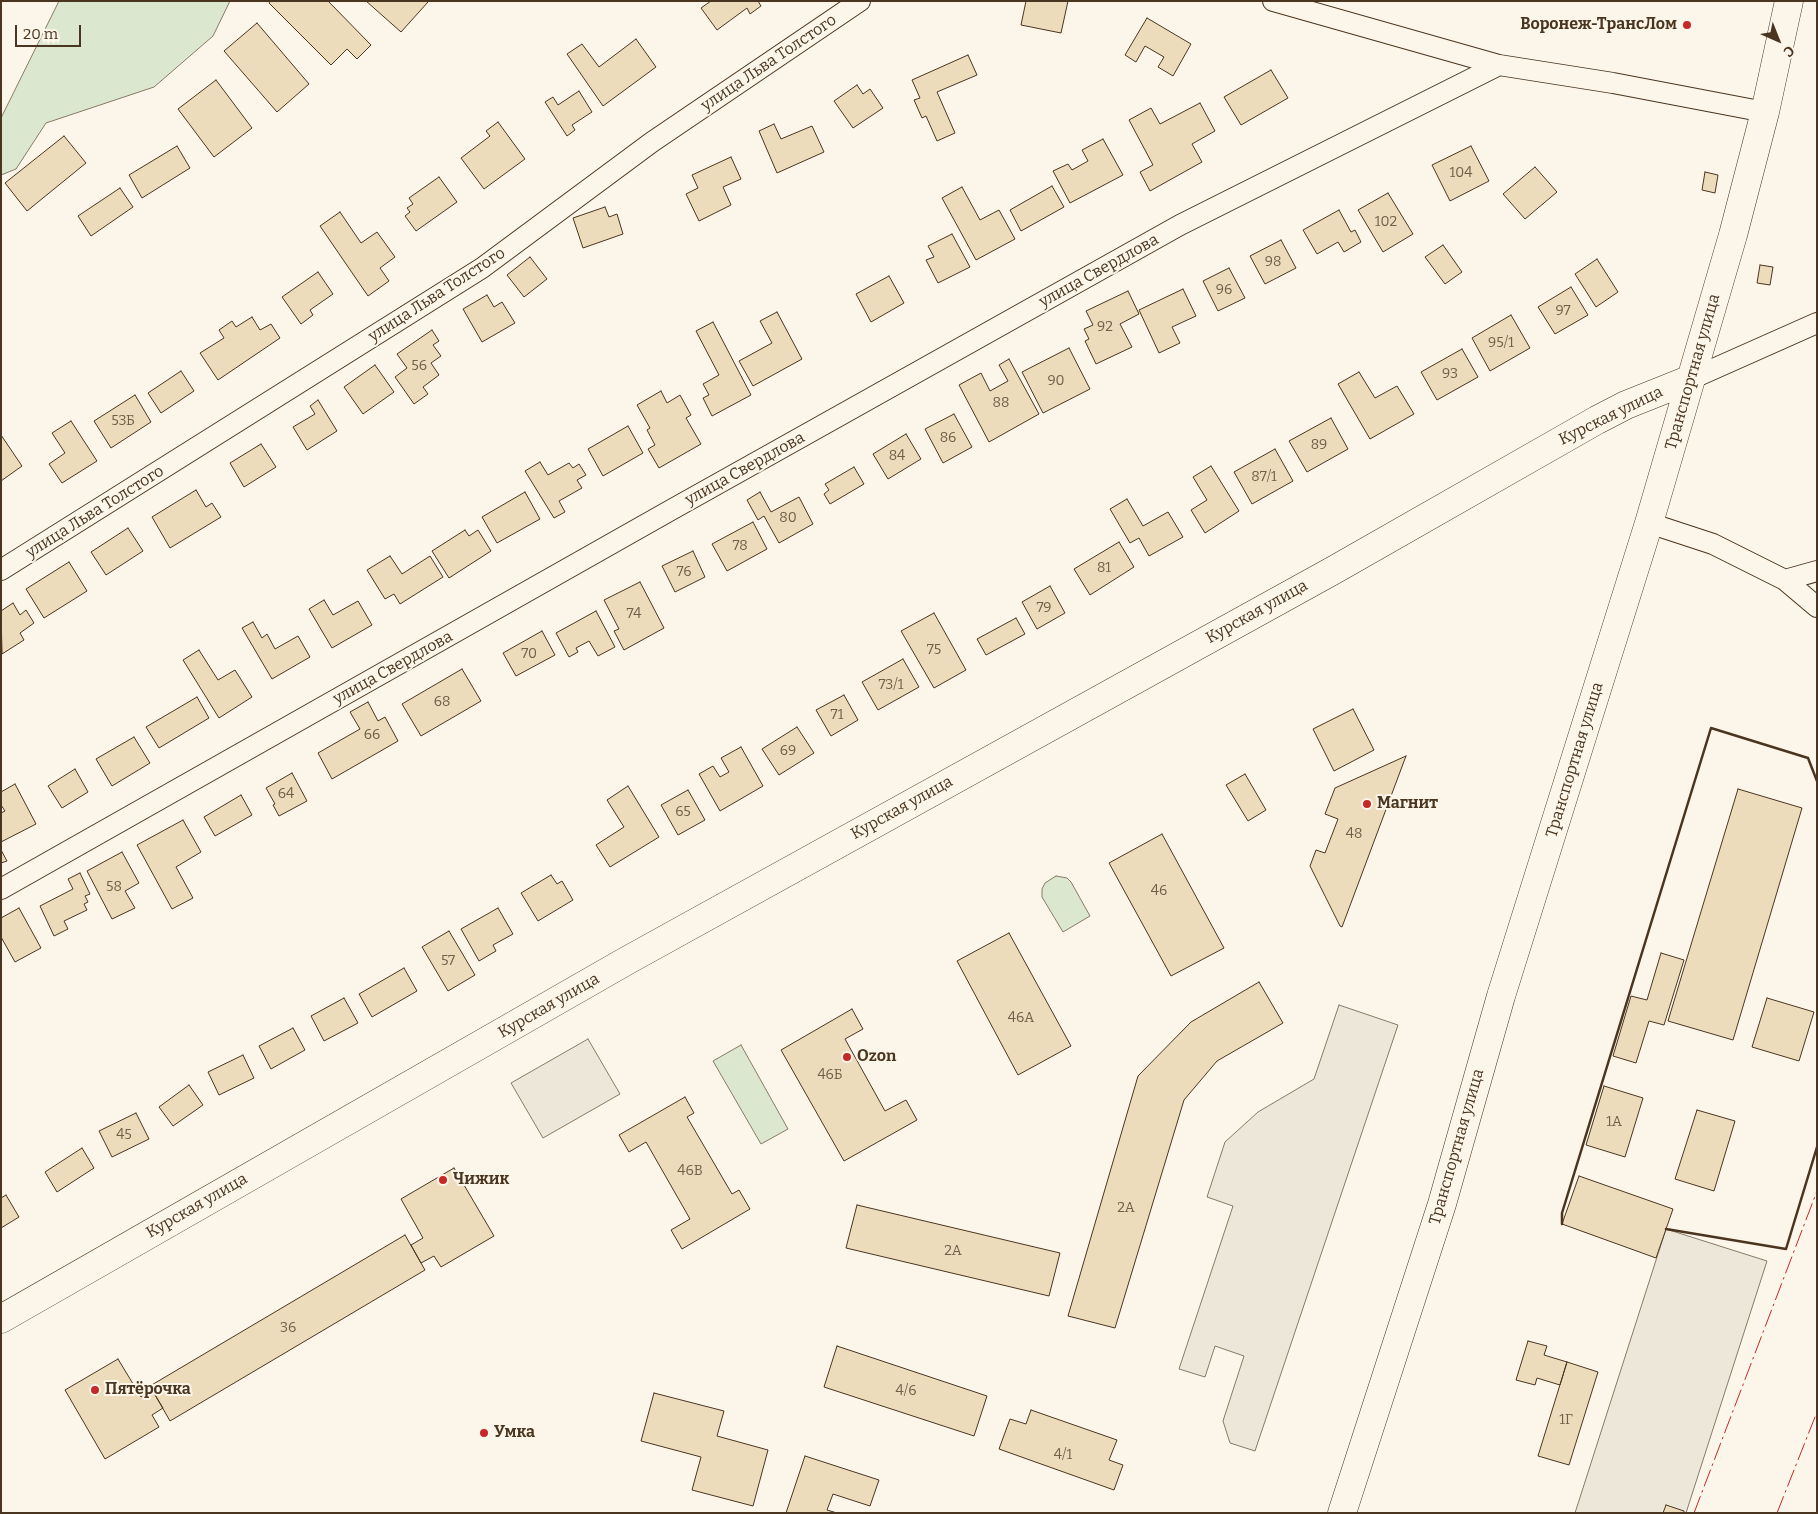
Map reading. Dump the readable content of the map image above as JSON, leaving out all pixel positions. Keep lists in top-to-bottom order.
{
  "streets": {
    "street": [
      "улица Льва Толстого",
      "улица Свердлова",
      "Транспортная улица",
      "Курская улица"
    ]
  },
  "crossings": [
    ["Транспортная улица", "Курская улица"]
  ],
  "places": [
    "Воронеж-ТрансЛом",
    "Магнит",
    "Ozon",
    "Чижик",
    "Пятёрочка",
    "Умка"
  ],
  "house_numbers": [
    "104",
    "102",
    "98",
    "96",
    "97",
    "92",
    "95/1",
    "56",
    "93",
    "90",
    "88",
    "53Б",
    "86",
    "89",
    "84",
    "87/1",
    "80",
    "78",
    "81",
    "76",
    "79",
    "74",
    "75",
    "70",
    "73/1",
    "68",
    "71",
    "66",
    "69",
    "64",
    "65",
    "48",
    "58",
    "46",
    "57",
    "46А",
    "46Б",
    "1А",
    "45",
    "46В",
    "2А",
    "2А",
    "36",
    "4/6",
    "1Г",
    "4/1"
  ],
  "scale_bar": "20 m",
  "north": "bottom right"
}
